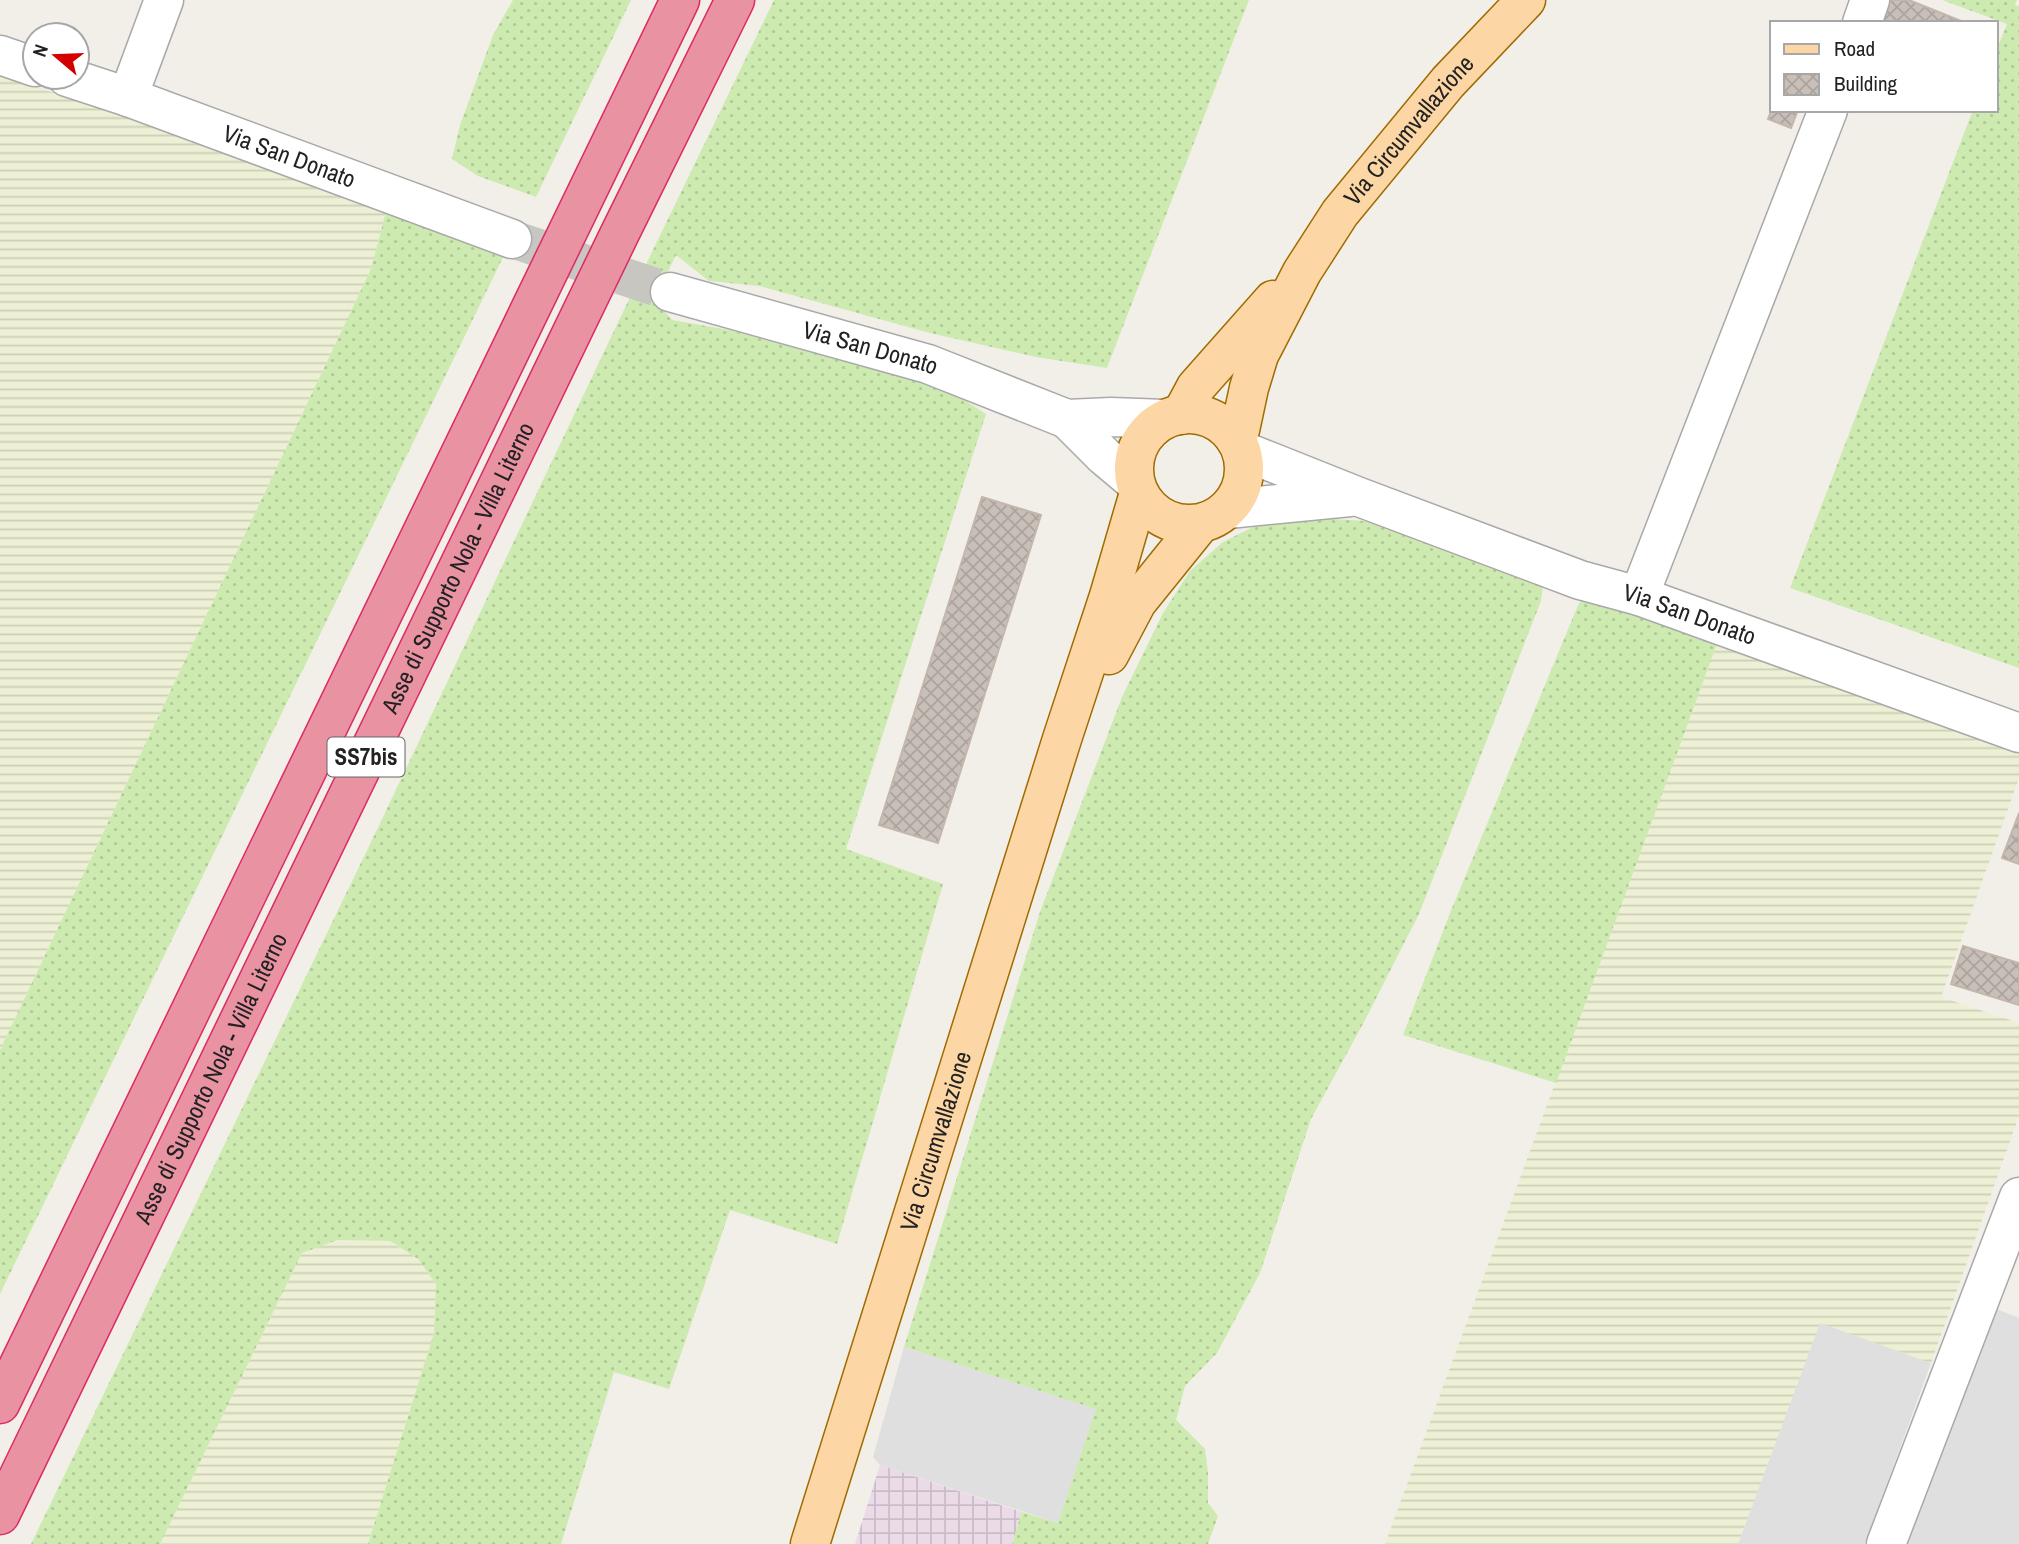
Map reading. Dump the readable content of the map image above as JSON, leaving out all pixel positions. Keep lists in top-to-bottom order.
{
  "streets": {
    "highway": ["Asse di Supporto Nola - Villa Literno", "SS7bis"],
    "main road": ["Via Circumvallazione"],
    "street": ["Via San Donato"]
  },
  "legend": ["Road", "Building"],
  "north": "left"
}
